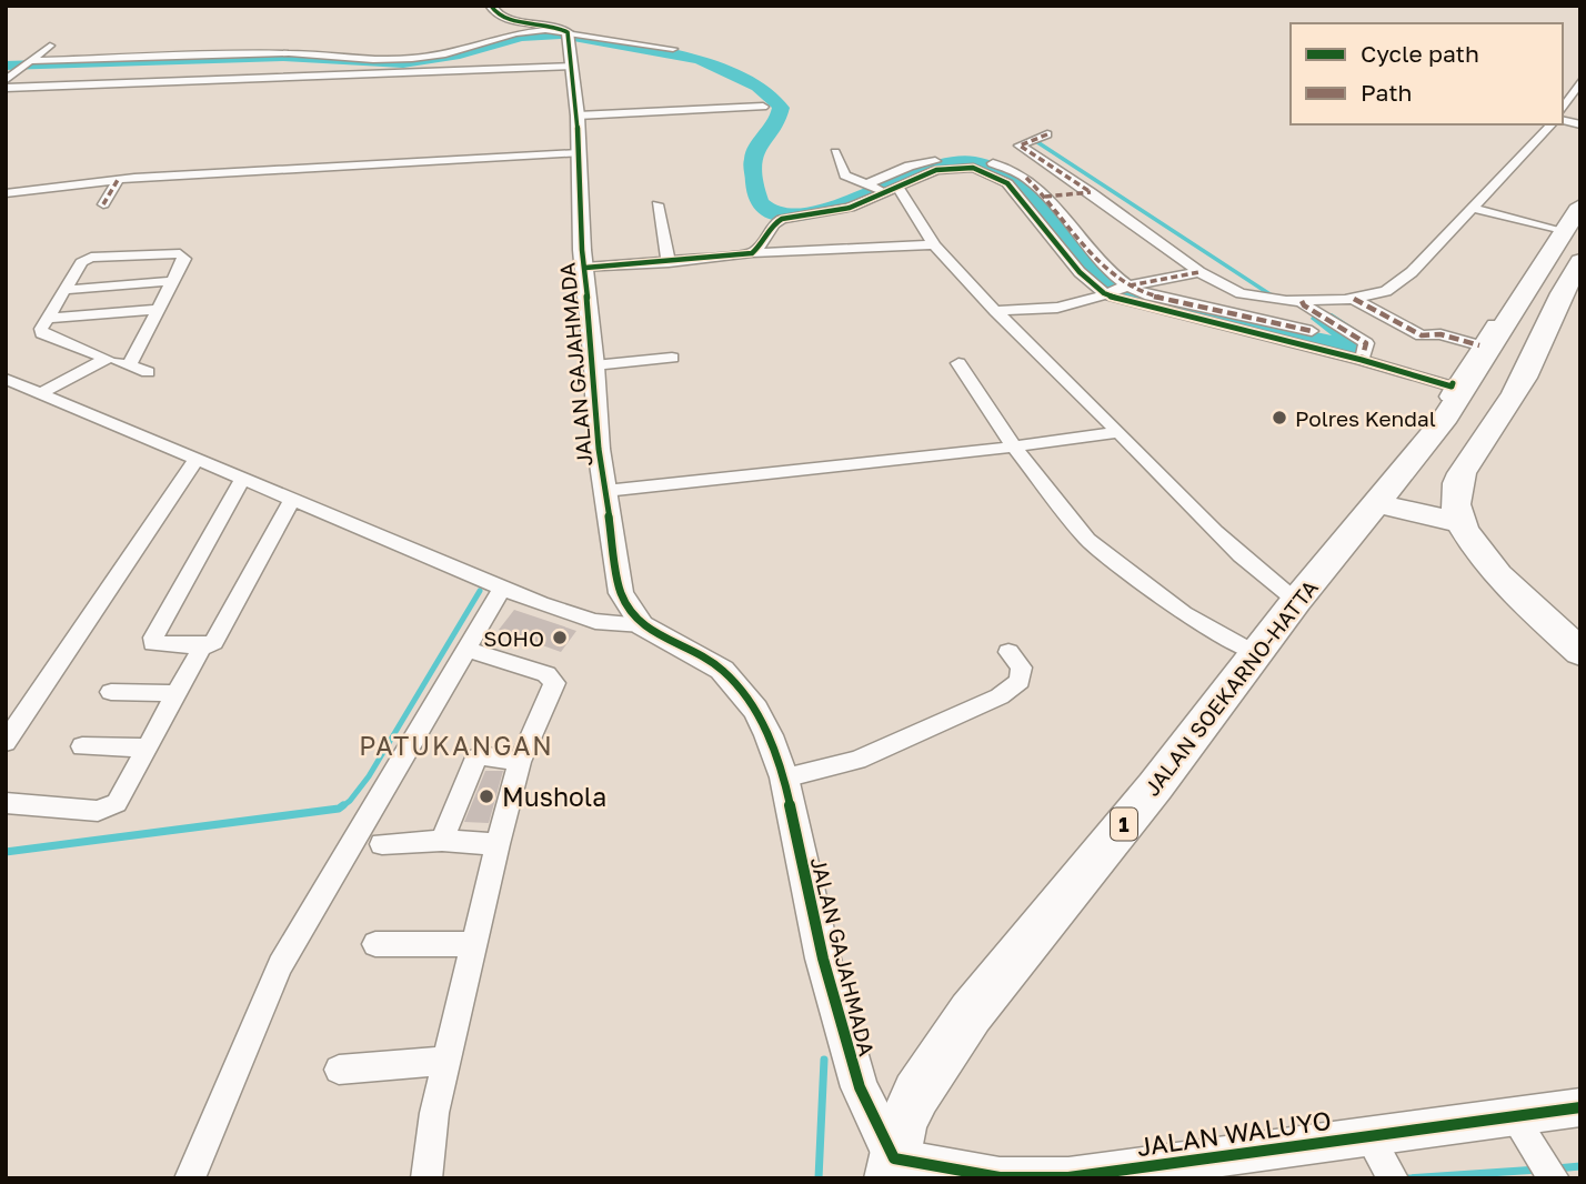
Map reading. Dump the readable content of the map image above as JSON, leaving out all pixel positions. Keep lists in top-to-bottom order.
{
  "streets": {
    "highway": ["JALAN SOEKARNO-HATTA", "1"],
    "street": ["JALAN GAJAHMADA", "JALAN WALUYO"]
  },
  "crossings": [
    ["JALAN GAJAHMADA", "JALAN SOEKARNO-HATTA"],
    ["JALAN GAJAHMADA", "JALAN WALUYO"],
    ["JALAN SOEKARNO-HATTA", "1"],
    ["JALAN SOEKARNO-HATTA", "JALAN WALUYO"]
  ],
  "districts": ["PATUKANGAN"],
  "places": ["Polres Kendal", "SOHO", "Mushola"],
  "legend": ["Cycle path", "Path"]
}
